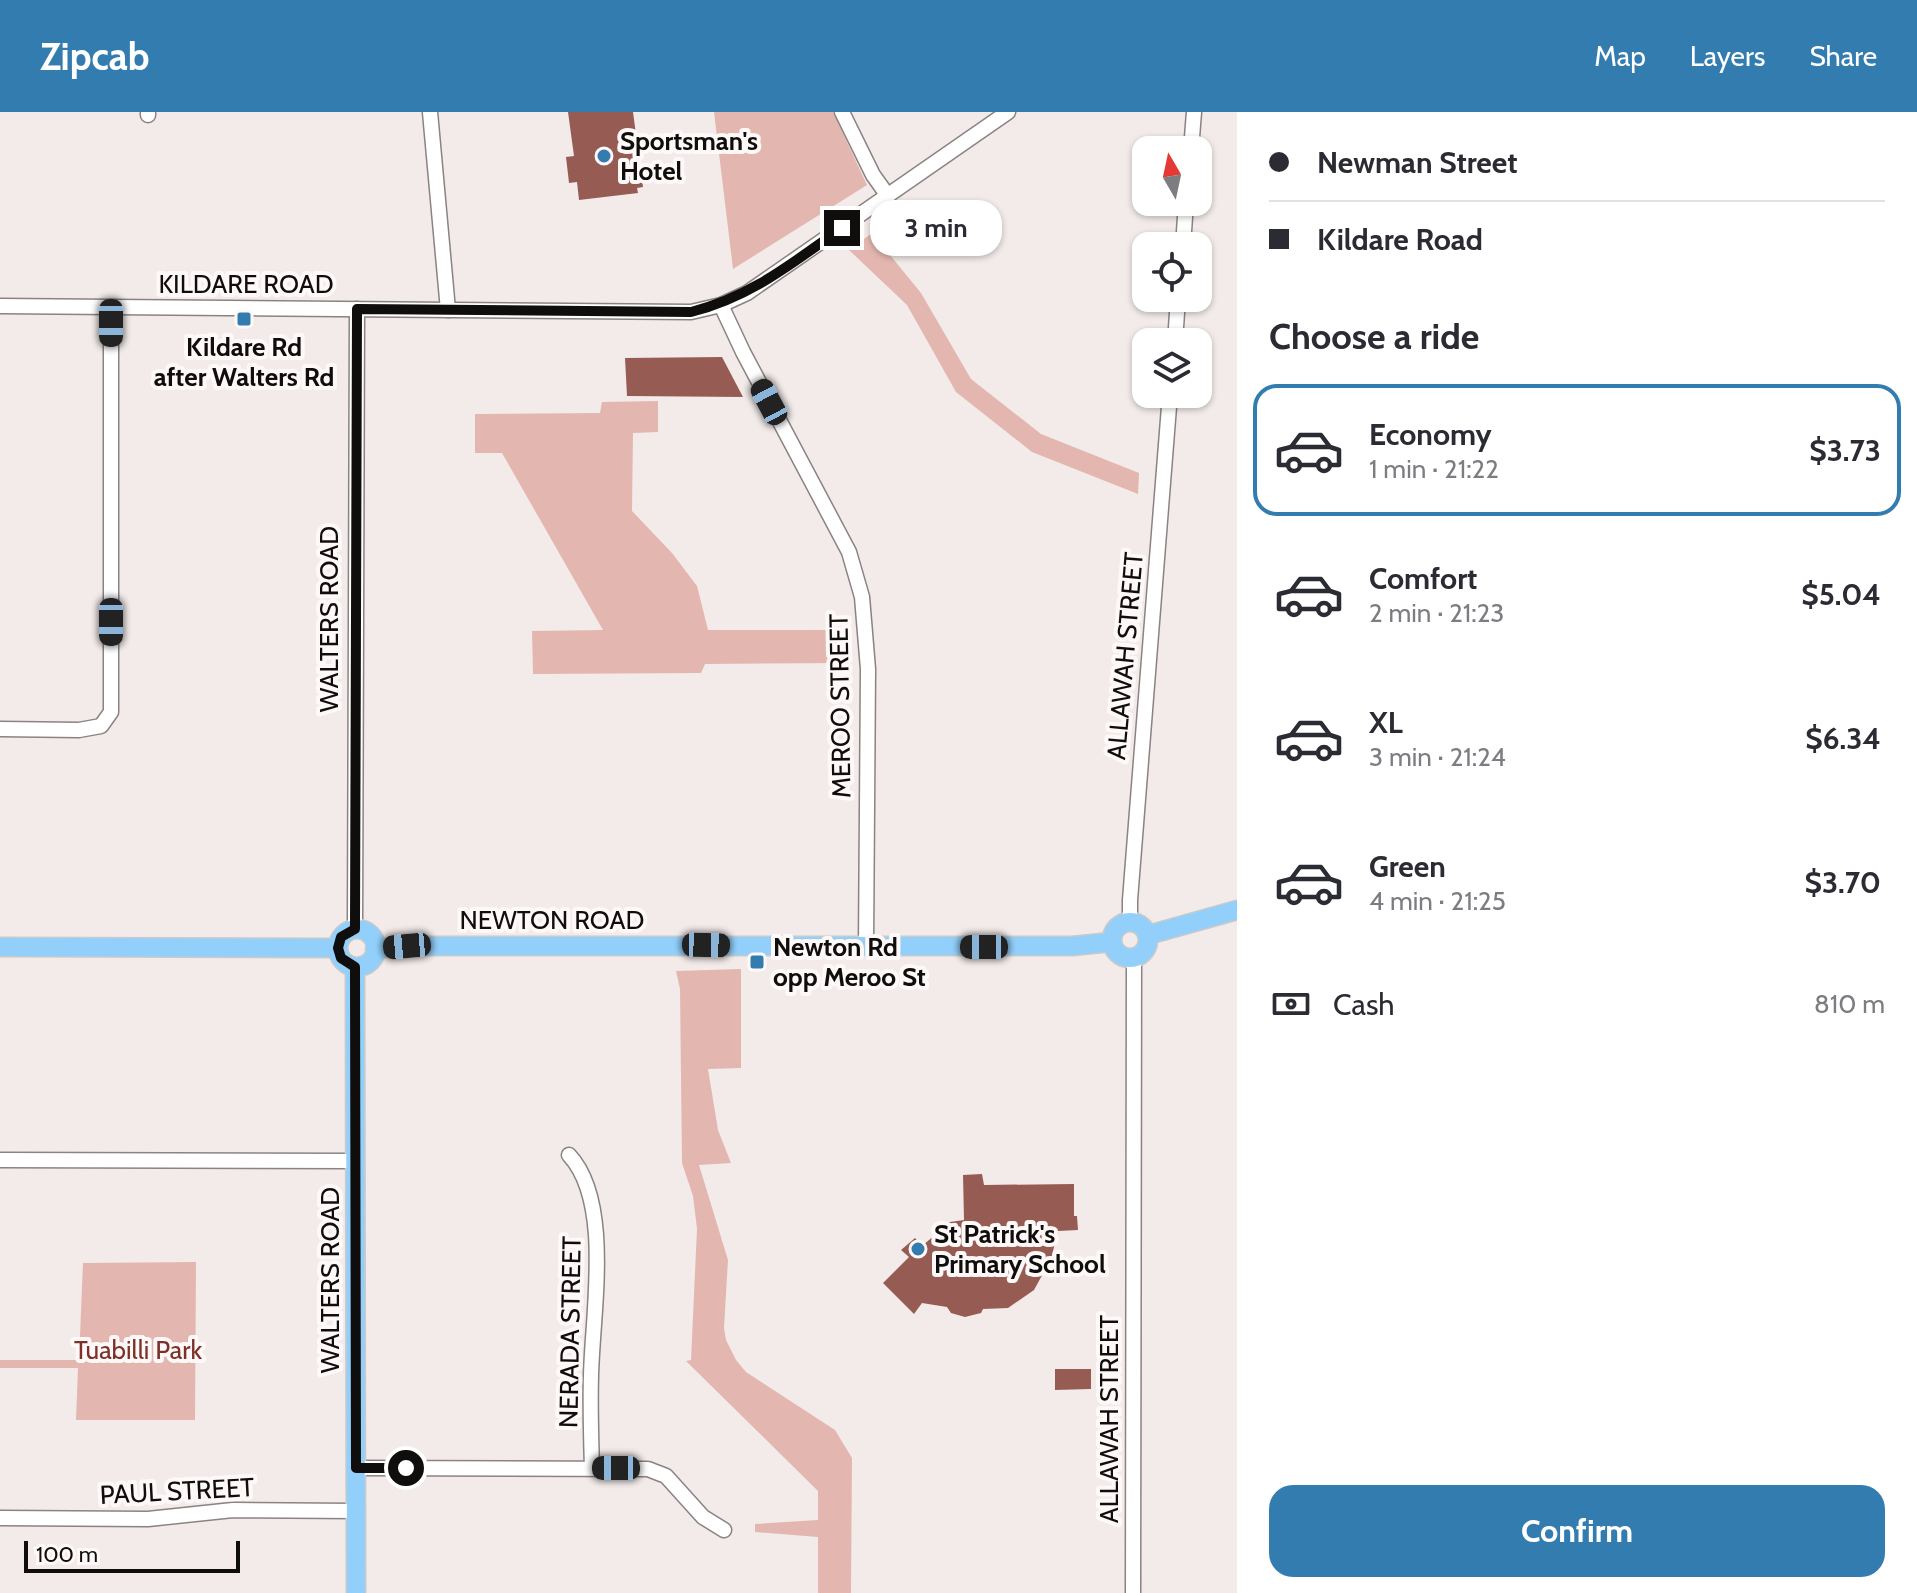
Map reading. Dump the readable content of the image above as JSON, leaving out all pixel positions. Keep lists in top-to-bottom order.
{
  "streets": {
    "main road": ["WALTERS ROAD", "NEWTON ROAD"],
    "street": [
      "KILDARE ROAD",
      "ALLAWAH STREET",
      "MEROO STREET",
      "NERADA STREET",
      "PAUL STREET"
    ]
  },
  "crossings": [
    ["KILDARE ROAD", "WALTERS ROAD"],
    ["KILDARE ROAD", "MEROO STREET"],
    ["WALTERS ROAD", "NEWTON ROAD"],
    ["WALTERS ROAD", "PAUL STREET"],
    ["ALLAWAH STREET", "NEWTON ROAD"],
    ["MEROO STREET", "NEWTON ROAD"]
  ],
  "parks": ["Tuabilli Park"],
  "places": {
    "other": ["Sportsman's Hotel", "St Patrick's Primary School"],
    "transit": ["Kildare Rd after Walters Rd", "Newton Rd opp Meroo St"]
  },
  "scale_bar": "100 m",
  "north": "top",
  "page": {
    "header": "Zipcab",
    "nav": ["Map", "Layers", "Share"],
    "banner": ["Newman Street", "Kildare Road"],
    "bubble": "3 min",
    "heading": "Choose a ride",
    "list": [
      {
        "name": "Economy",
        "note": "1 min · 21:22",
        "value": "$3.73"
      },
      {
        "name": "Comfort",
        "note": "2 min · 21:23",
        "value": "$5.04"
      },
      {
        "name": "XL",
        "note": "3 min · 21:24",
        "value": "$6.34"
      },
      {
        "name": "Green",
        "note": "4 min · 21:25",
        "value": "$3.70"
      }
    ],
    "pay": ["Cash", "810 m"],
    "buttons": "Confirm",
    "scale": "100 m"
  }
}
